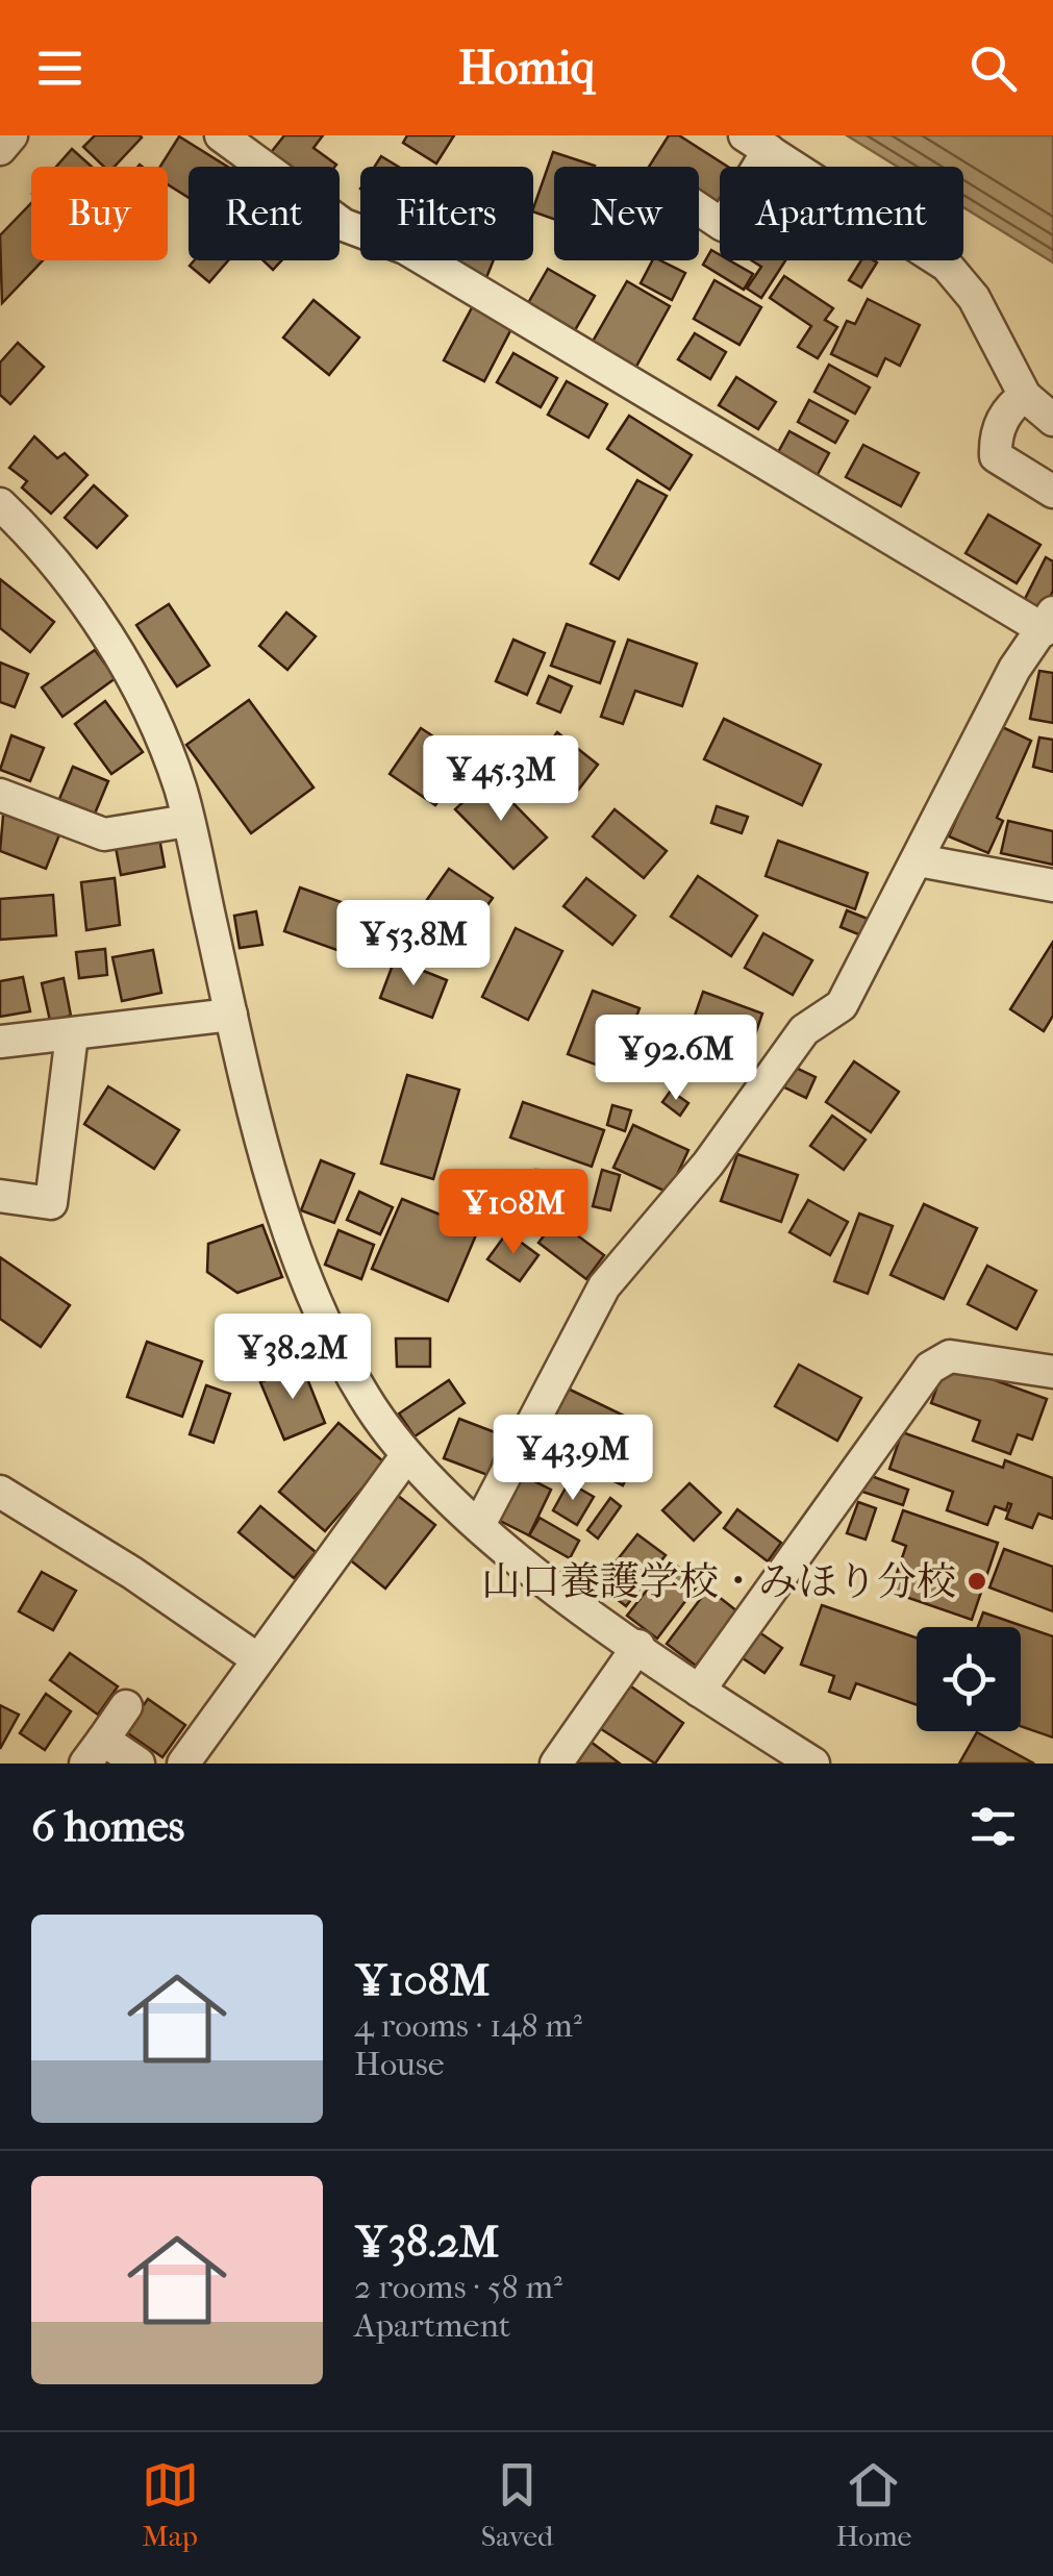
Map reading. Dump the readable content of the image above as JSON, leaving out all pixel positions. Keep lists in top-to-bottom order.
{
  "places": ["山口養護学校・みほり分校"],
  "page": {
    "header": "Homiq",
    "chip": [
      "Buy",
      "Rent",
      "Filters",
      "New",
      "Apartment"
    ],
    "price": [
      "¥45.3M",
      "¥53.8M",
      "¥92.6M",
      "¥108M",
      "¥38.2M",
      "¥43.9M"
    ],
    "heading": "6 homes",
    "list": [
      {
        "name": "¥108M",
        "note": "4 rooms · 148 m² · House"
      },
      {
        "name": "¥38.2M",
        "note": "2 rooms · 58 m² · Apartment"
      }
    ],
    "tabs": ["Map", "Saved", "Home"]
  }
}
